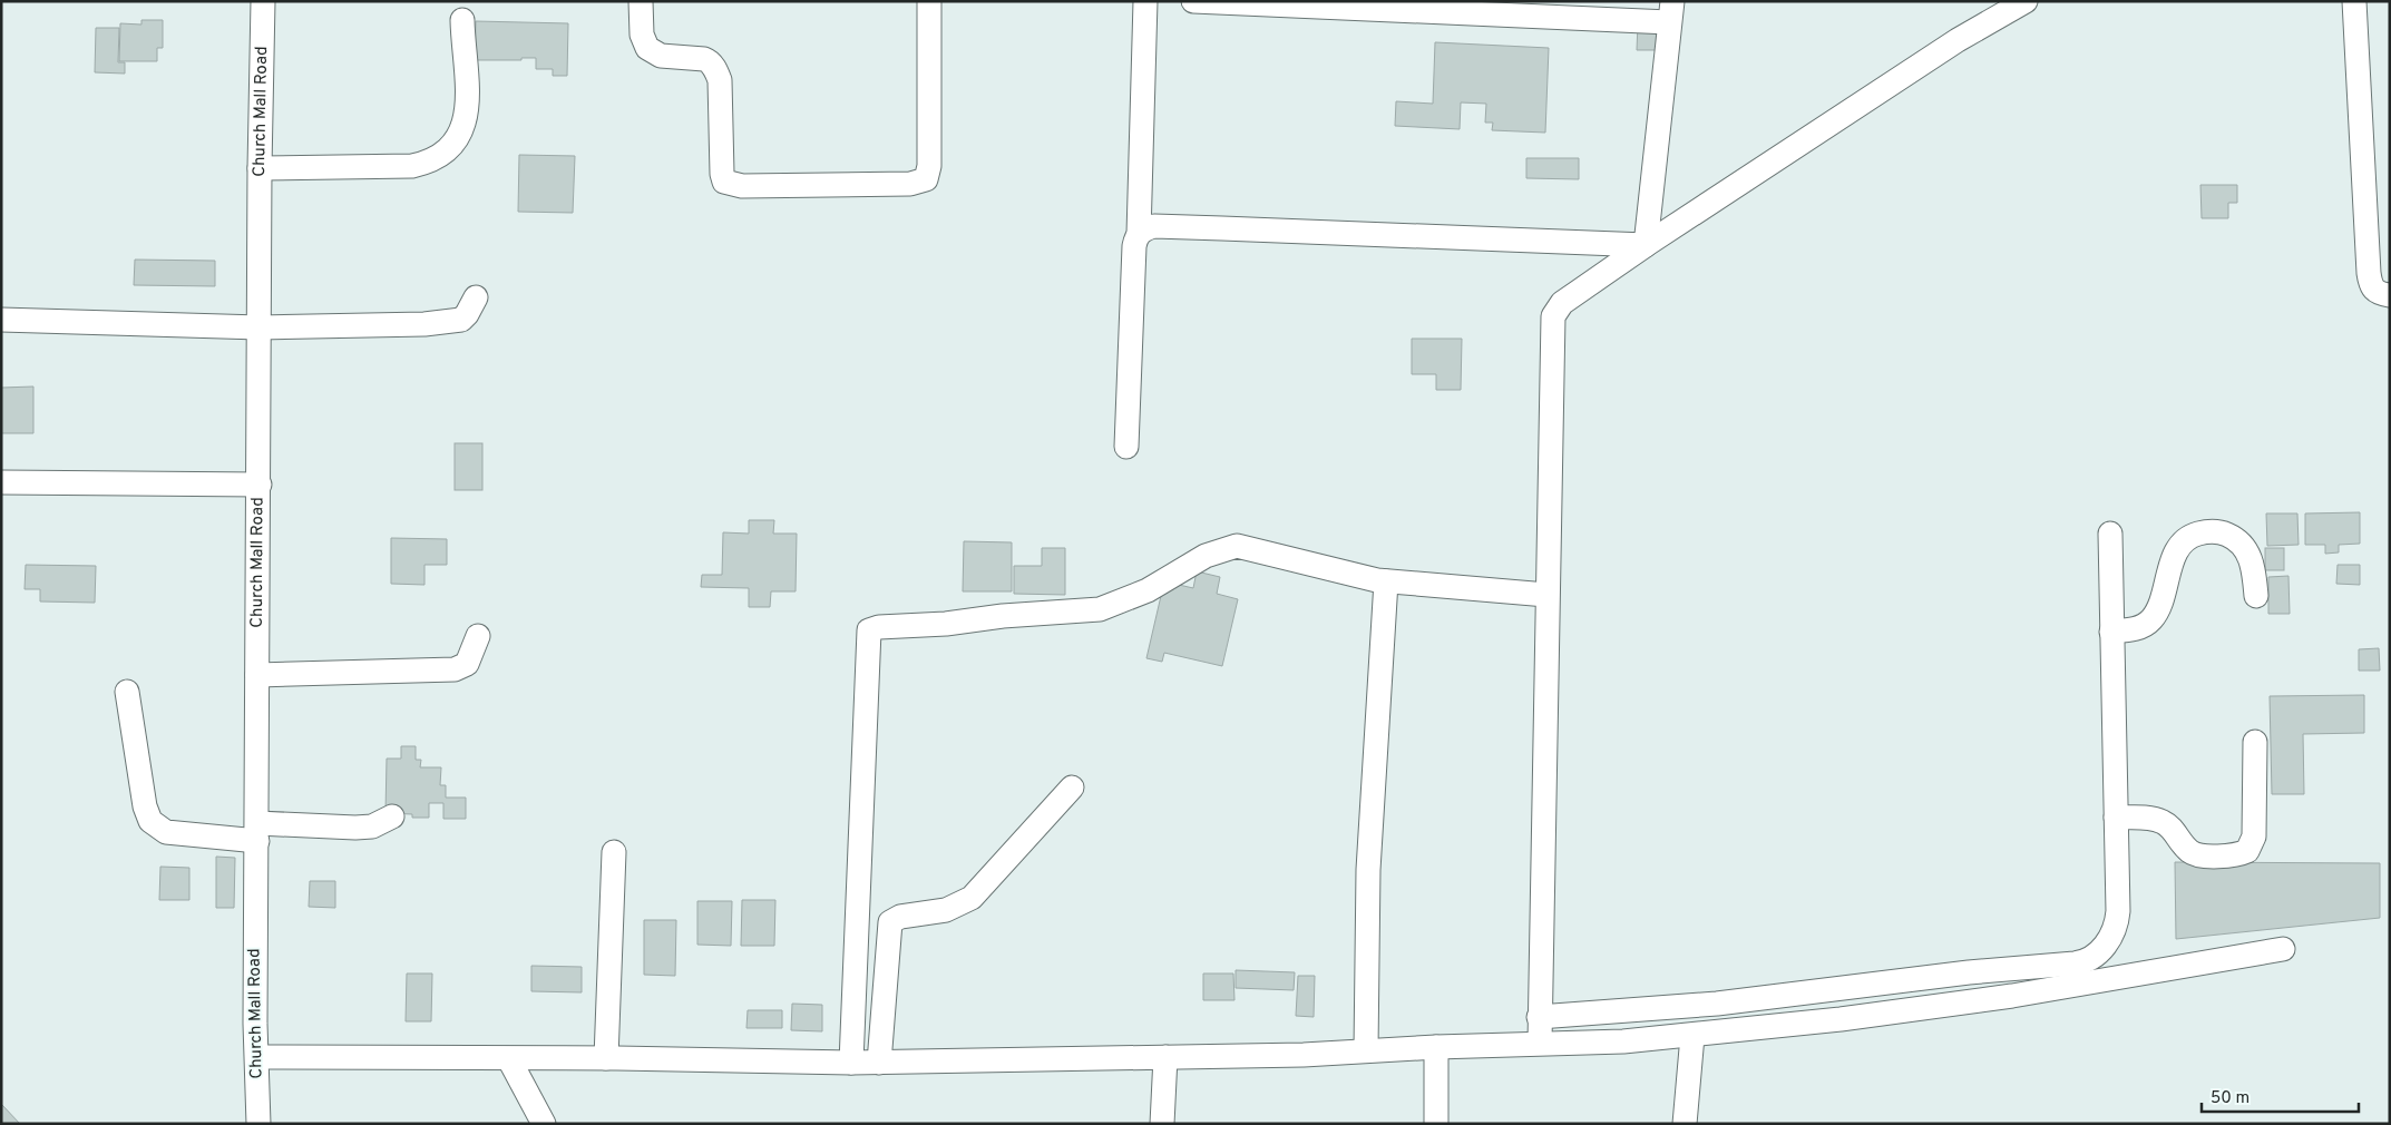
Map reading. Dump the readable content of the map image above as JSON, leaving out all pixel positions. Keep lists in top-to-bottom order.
{
  "streets": {
    "street": ["Church Mall Road"]
  },
  "scale_bar": "50 m"
}
